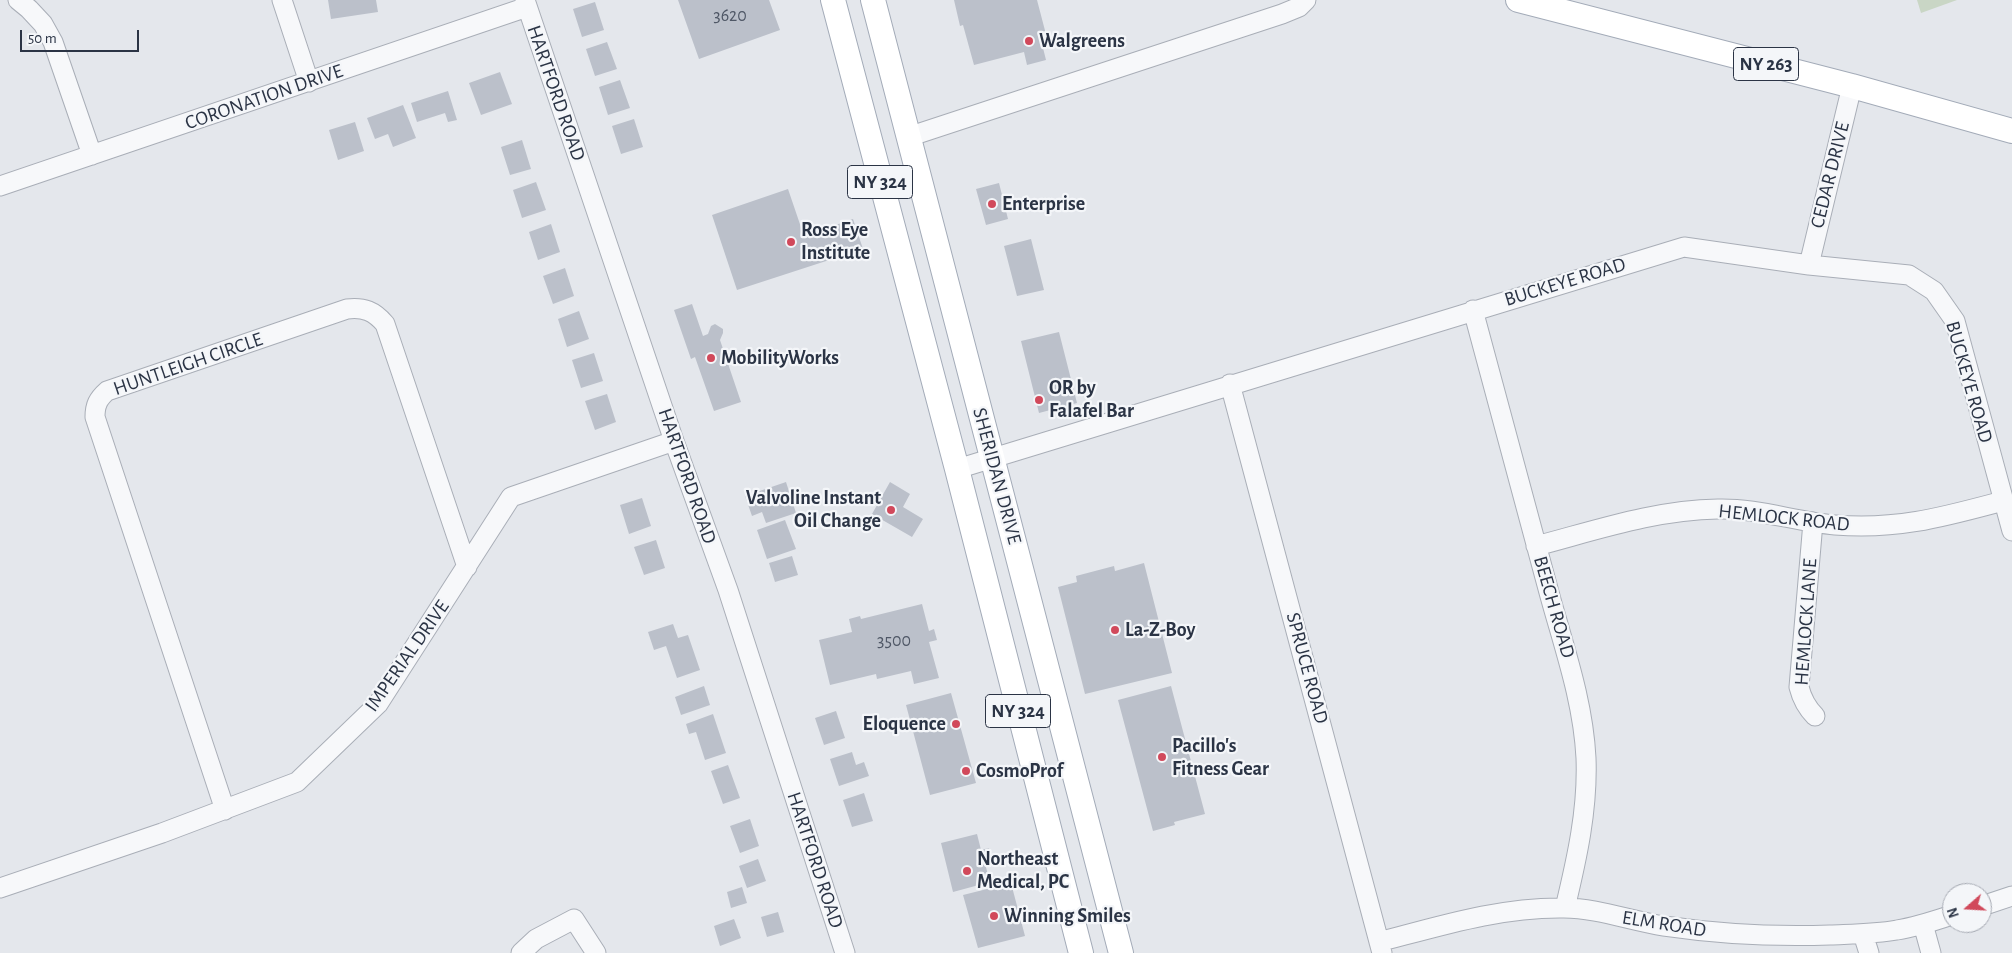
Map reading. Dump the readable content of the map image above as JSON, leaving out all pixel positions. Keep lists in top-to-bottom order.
{
  "streets": {
    "main road": ["NY 263", "NY 324", "SHERIDAN DRIVE"],
    "street": [
      "HARTFORD ROAD",
      "CORONATION DRIVE",
      "CEDAR DRIVE",
      "BUCKEYE ROAD",
      "HUNTLEIGH CIRCLE",
      "HEMLOCK ROAD",
      "BEECH ROAD",
      "HEMLOCK LANE",
      "IMPERIAL DRIVE",
      "SPRUCE ROAD",
      "ELM ROAD"
    ]
  },
  "crossings": [
    ["NY 263", "CEDAR DRIVE"],
    ["HARTFORD ROAD", "CORONATION DRIVE"],
    ["HARTFORD ROAD", "IMPERIAL DRIVE"],
    ["CEDAR DRIVE", "BUCKEYE ROAD"],
    ["BUCKEYE ROAD", "SHERIDAN DRIVE"],
    ["BUCKEYE ROAD", "HEMLOCK ROAD"],
    ["BUCKEYE ROAD", "BEECH ROAD"],
    ["BUCKEYE ROAD", "SPRUCE ROAD"],
    ["HUNTLEIGH CIRCLE", "IMPERIAL DRIVE"],
    ["HEMLOCK ROAD", "BEECH ROAD"],
    ["HEMLOCK ROAD", "HEMLOCK LANE"],
    ["BEECH ROAD", "ELM ROAD"],
    ["SPRUCE ROAD", "ELM ROAD"]
  ],
  "places": [
    "Walgreens",
    "Enterprise",
    "Ross Eye Institute",
    "MobilityWorks",
    "OR by Falafel Bar",
    "Valvoline Instant Oil Change",
    "La-Z-Boy",
    "Eloquence",
    "Pacillo's Fitness Gear",
    "CosmoProf",
    "Northeast Medical, PC",
    "Winning Smiles"
  ],
  "house_numbers": ["3620", "3500"],
  "scale_bar": "50 m",
  "north": "left"
}
